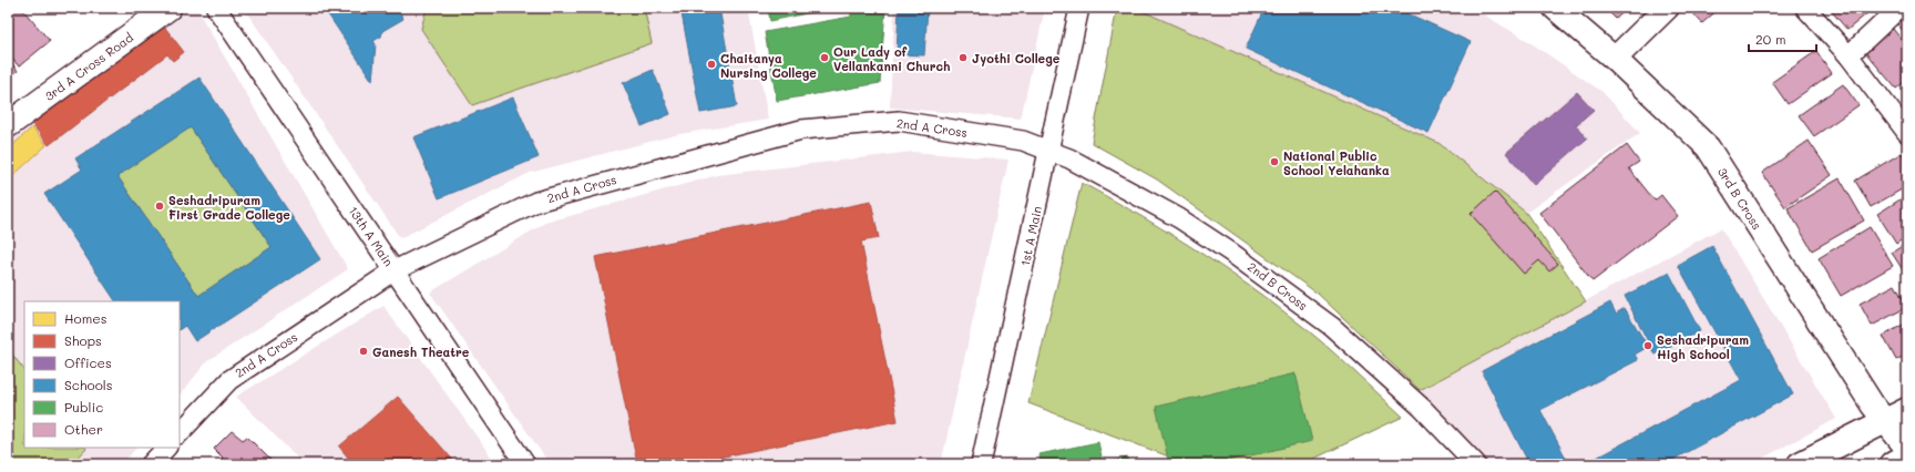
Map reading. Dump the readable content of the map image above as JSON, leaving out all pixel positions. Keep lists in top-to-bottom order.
{
  "streets": {
    "main road": ["3rd A Cross Road"],
    "street": [
      "2nd A Cross",
      "3rd B Cross",
      "13th A Main",
      "1st A Main",
      "2nd B Cross"
    ]
  },
  "crossings": [
    ["2nd A Cross", "13th A Main"],
    ["2nd A Cross", "1st A Main"],
    ["2nd A Cross", "2nd B Cross"],
    ["1st A Main", "2nd B Cross"]
  ],
  "places": [
    "Our Lady of Vellankanni Church",
    "Jyothi College",
    "Chaitanya Nursing College",
    "National Public School Yelahanka",
    "Seshadripuram First Grade College",
    "Seshadripuram High School",
    "Ganesh Theatre"
  ],
  "legend": [
    "Homes",
    "Shops",
    "Offices",
    "Schools",
    "Public",
    "Other"
  ],
  "scale_bar": "20 m"
}
